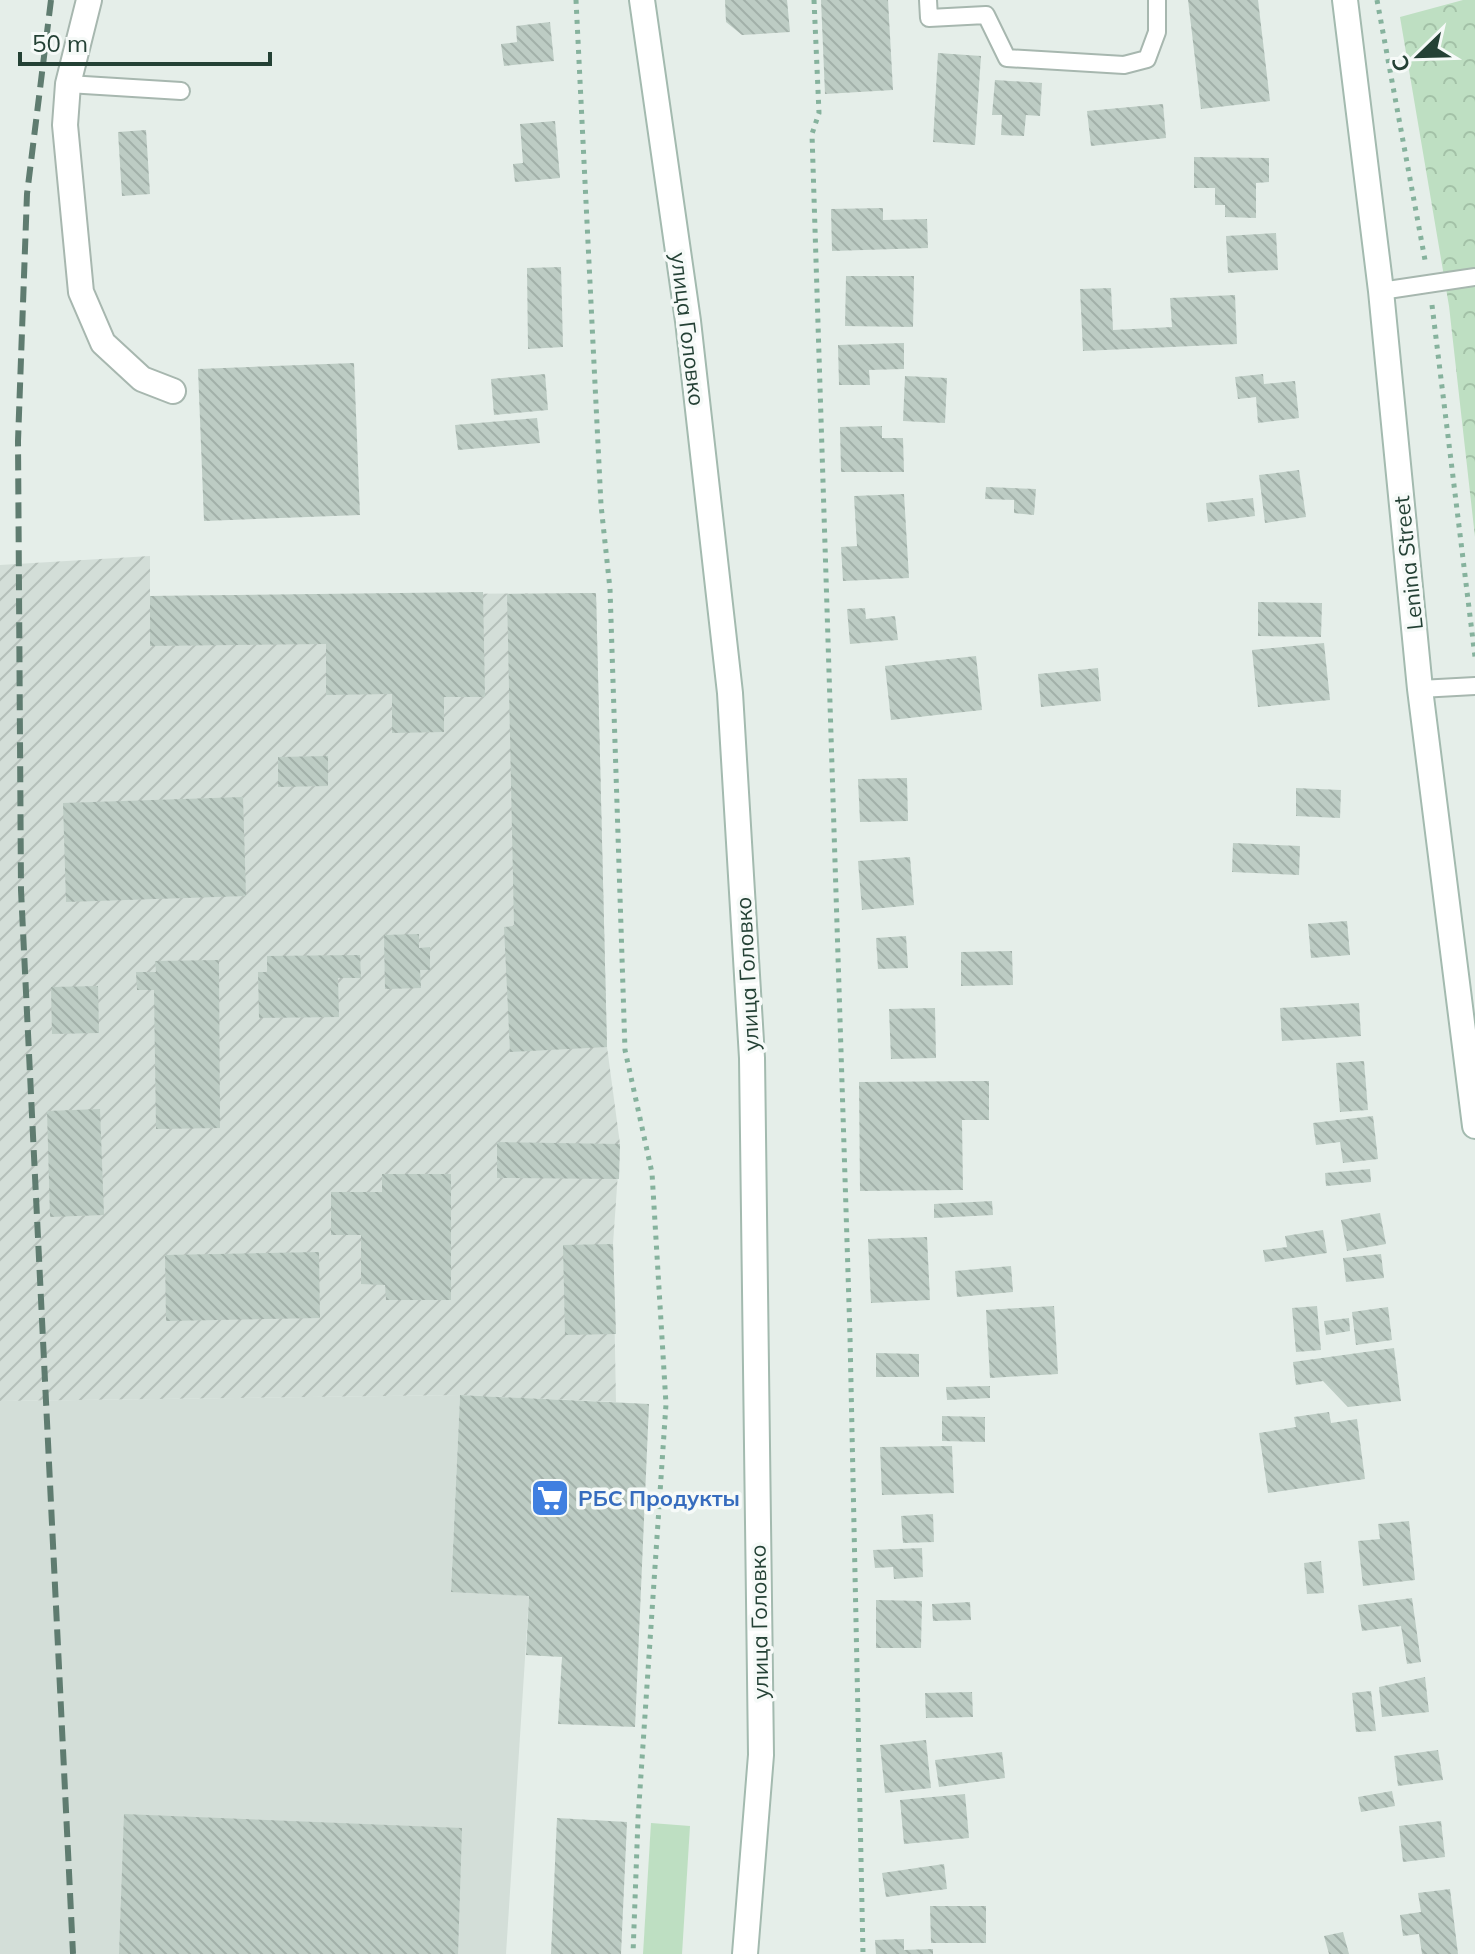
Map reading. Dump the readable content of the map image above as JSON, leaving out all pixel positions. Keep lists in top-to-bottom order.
{
  "streets": {
    "main road": ["улица Головко", "Lenina Street"]
  },
  "places": {
    "supermarket": ["РБС Продукты"]
  },
  "scale_bar": "50 m",
  "north": "bottom left"
}
